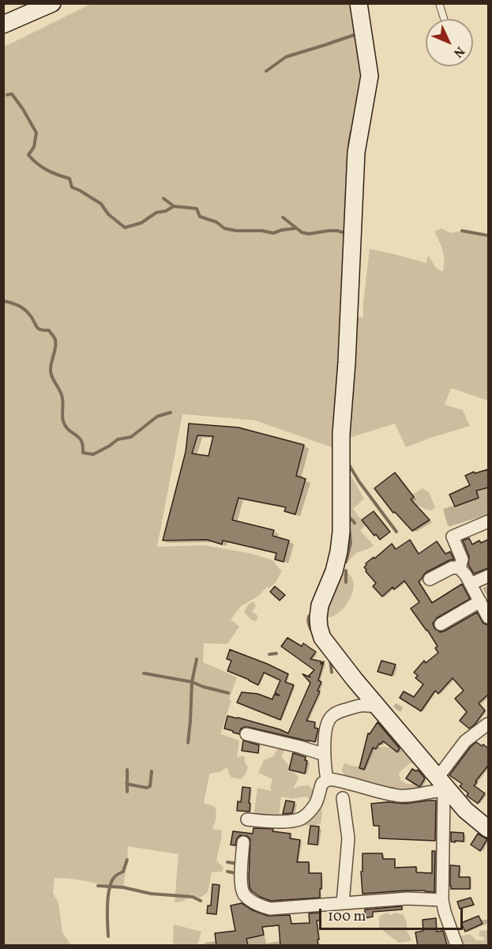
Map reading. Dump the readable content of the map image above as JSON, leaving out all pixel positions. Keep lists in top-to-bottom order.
{
  "scale_bar": "100 m",
  "north": "bottom right"
}
